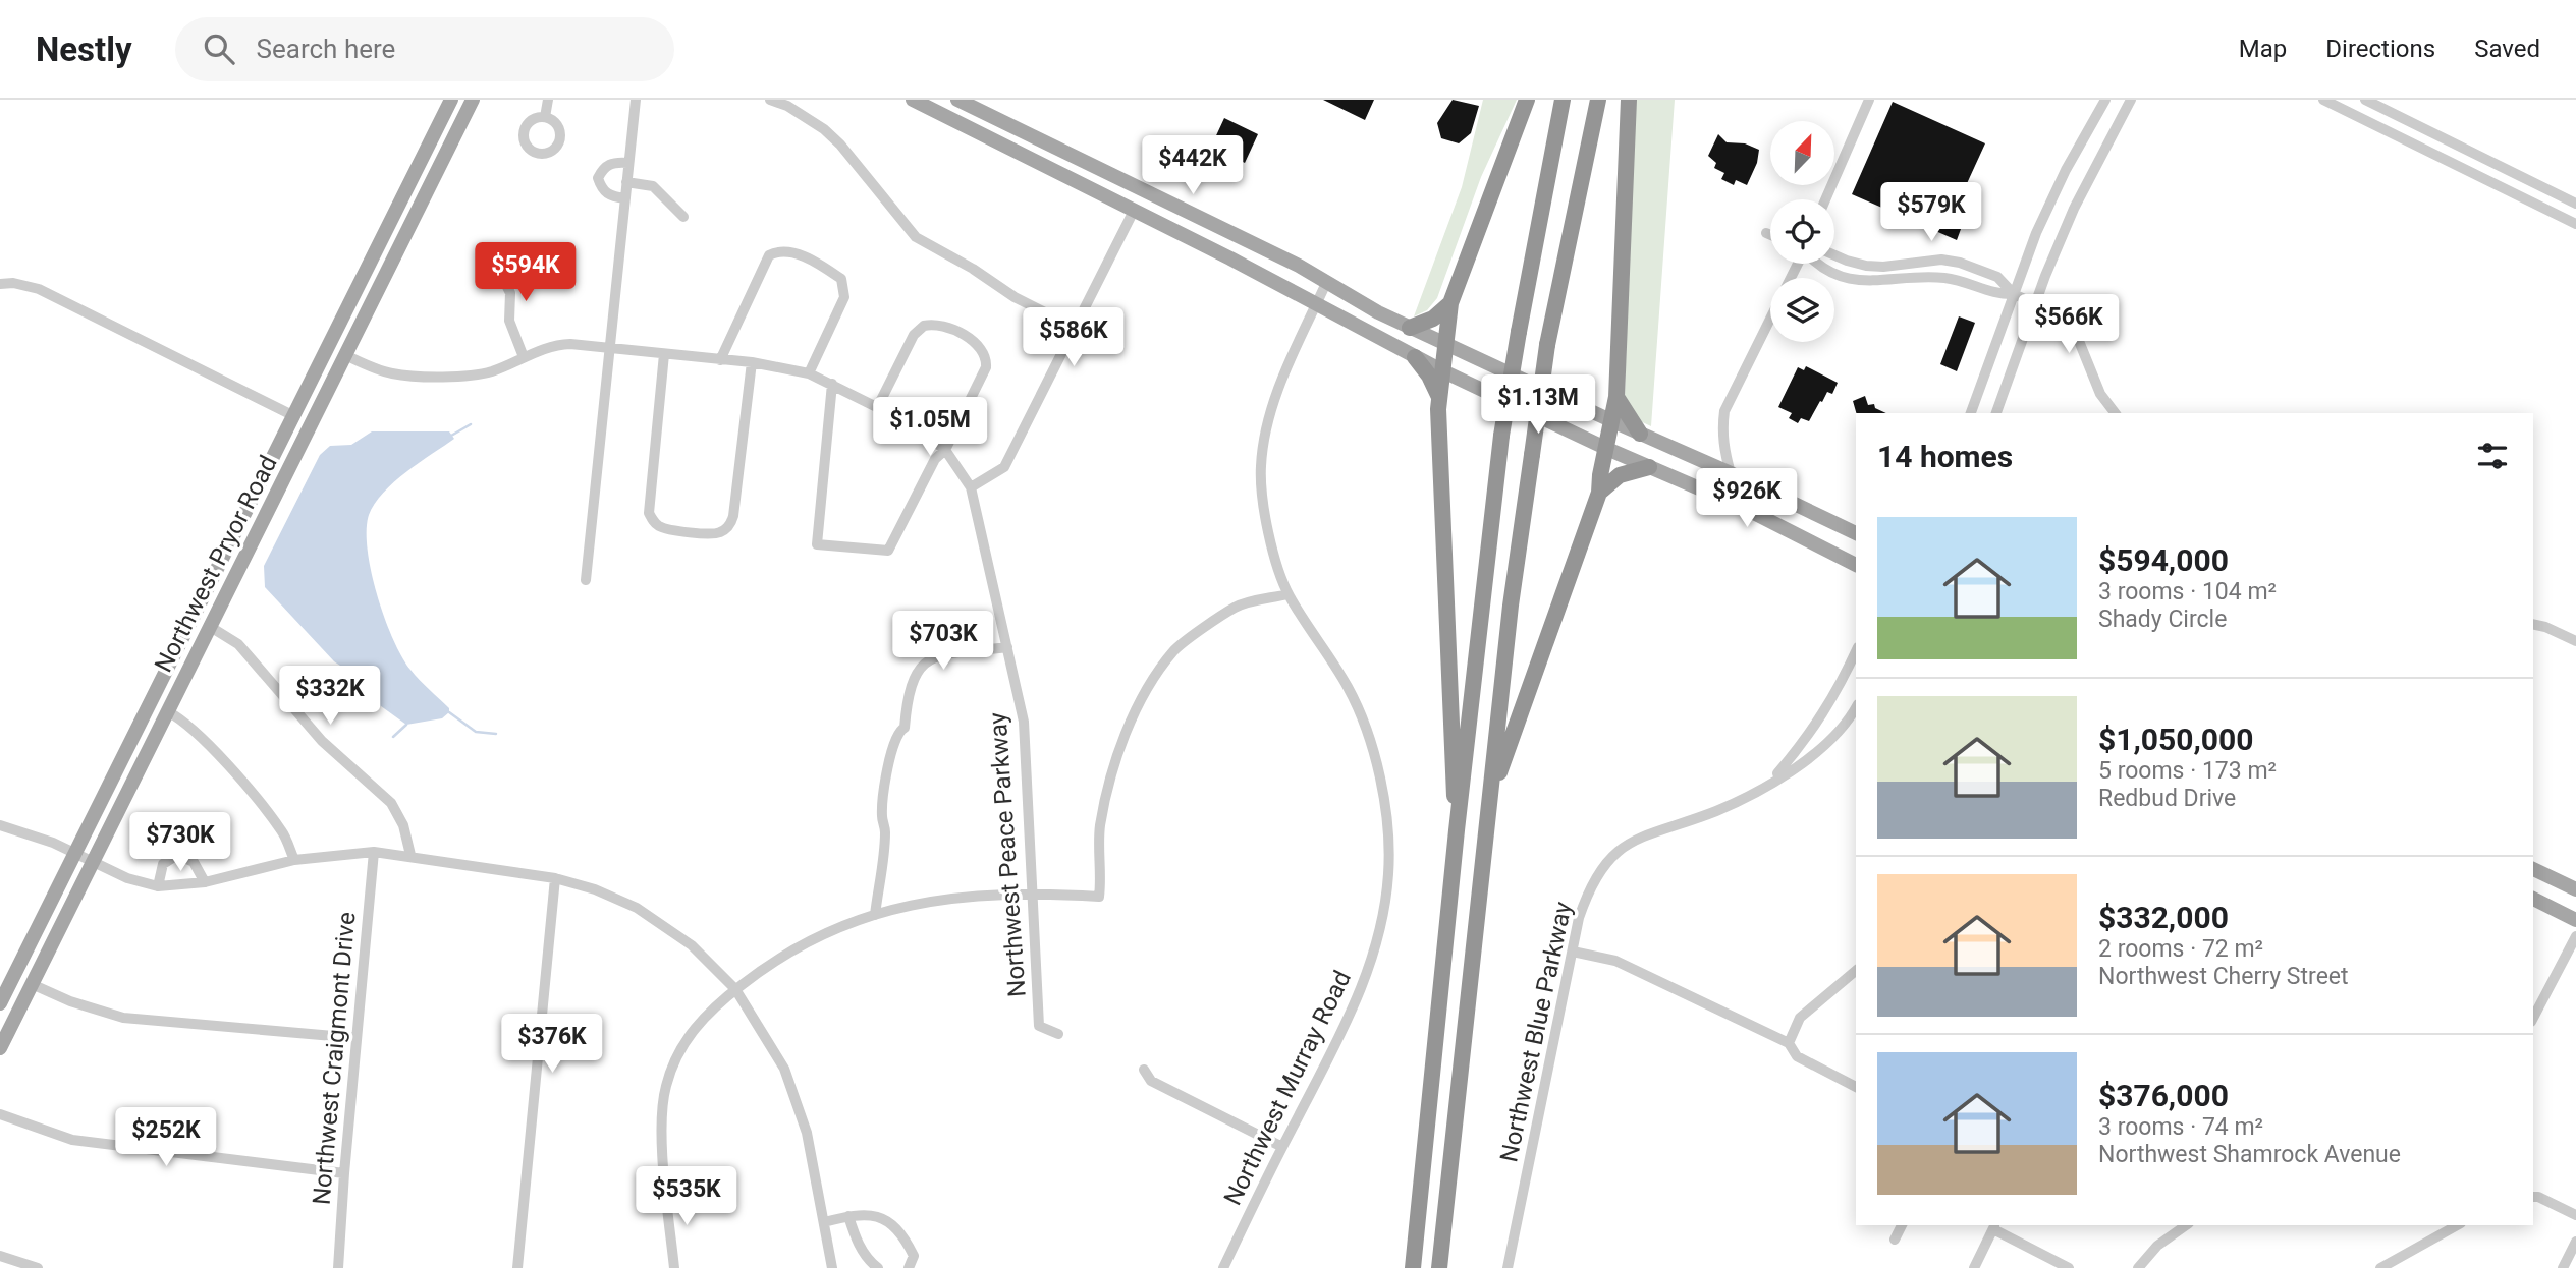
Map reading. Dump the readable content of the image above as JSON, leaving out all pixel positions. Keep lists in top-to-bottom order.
{
  "streets": {
    "main road": ["Northwest Pryor Road"],
    "street": [
      "Northwest Peace Parkway",
      "Northwest Blue Parkway",
      "Northwest Craigmont Drive",
      "Northwest Murray Road"
    ]
  },
  "crossings": [
    ["Northwest Pryor Road", "Northwest Peace Parkway"]
  ],
  "north": "top right",
  "page": {
    "header": "Nestly",
    "search": "Search here",
    "nav": ["Map", "Directions", "Saved"],
    "price": [
      "$442K",
      "$579K",
      "$594K",
      "$566K",
      "$586K",
      "$1.13M",
      "$1.05M",
      "$926K",
      "$703K",
      "$332K",
      "$730K",
      "$376K",
      "$252K",
      "$535K"
    ],
    "heading": "14 homes",
    "list": [
      {
        "name": "$594,000",
        "note": "3 rooms · 104 m² · Shady Circle"
      },
      {
        "name": "$1,050,000",
        "note": "5 rooms · 173 m² · Redbud Drive"
      },
      {
        "name": "$332,000",
        "note": "2 rooms · 72 m² · Northwest Cherry Street"
      },
      {
        "name": "$376,000",
        "note": "3 rooms · 74 m² · Northwest Shamrock Avenue"
      }
    ]
  }
}
